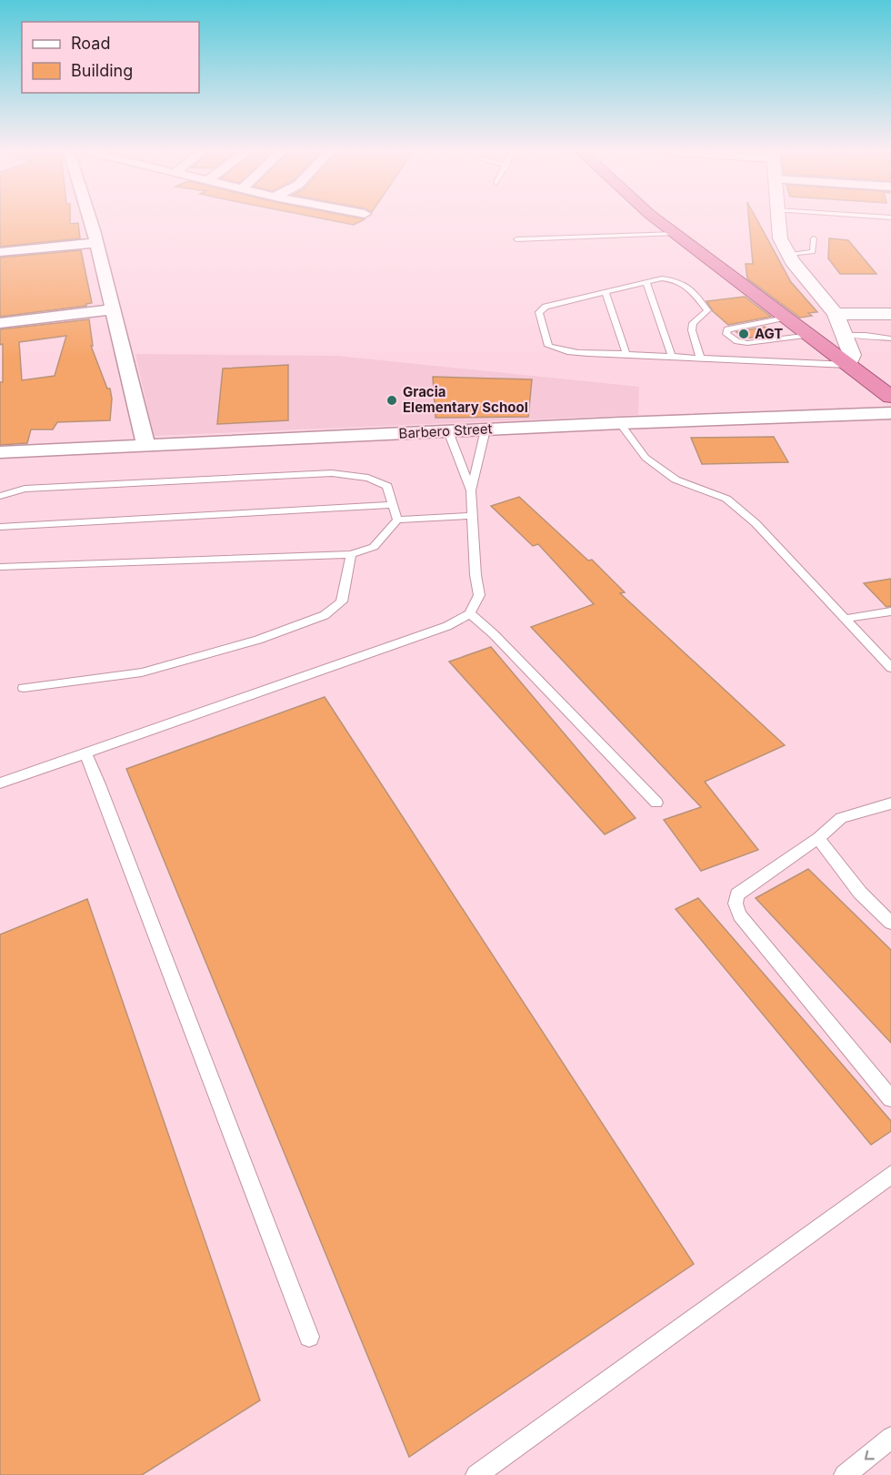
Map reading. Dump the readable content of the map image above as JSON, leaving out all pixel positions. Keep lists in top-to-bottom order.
{
  "streets": {
    "street": ["Barbero Street"]
  },
  "places": ["AGT", "Gracia Elementary School"],
  "legend": ["Road", "Building"]
}
